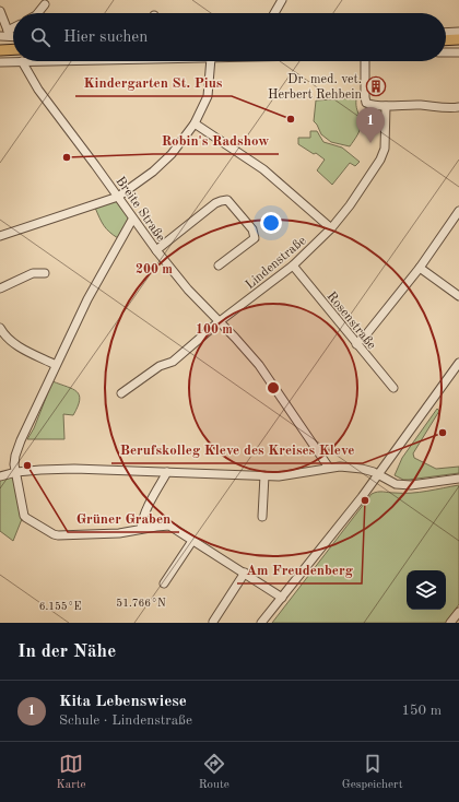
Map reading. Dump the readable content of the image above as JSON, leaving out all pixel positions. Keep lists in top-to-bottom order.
{
  "streets": {
    "street": ["Breite Straße", "Lindenstraße", "Rosenstraße"]
  },
  "crossings": [
    ["Breite Straße", "Lindenstraße"],
    ["Lindenstraße", "Rosenstraße"]
  ],
  "places": {
    "building": ["Dr. med. vet. Herbert Rehbein"],
    "other": [
      "Kindergarten St. Pius",
      "Robin's Radshow",
      "Berufskolleg Kleve des Kreises Kleve",
      "Grüner Graben",
      "Am Freudenberg"
    ]
  },
  "page": {
    "search": "Hier suchen",
    "pins": "1",
    "heading": "In der Nähe",
    "list": [
      {
        "mark": "1",
        "name": "Kita Lebenswiese",
        "note": "Schule · Lindenstraße",
        "value": "150 m"
      }
    ],
    "nav": ["Karte", "Route", "Gespeichert"]
  },
  "coordinates": ["51.766°N", "6.155°E"],
  "rings": ["200 m", "100 m"]
}
